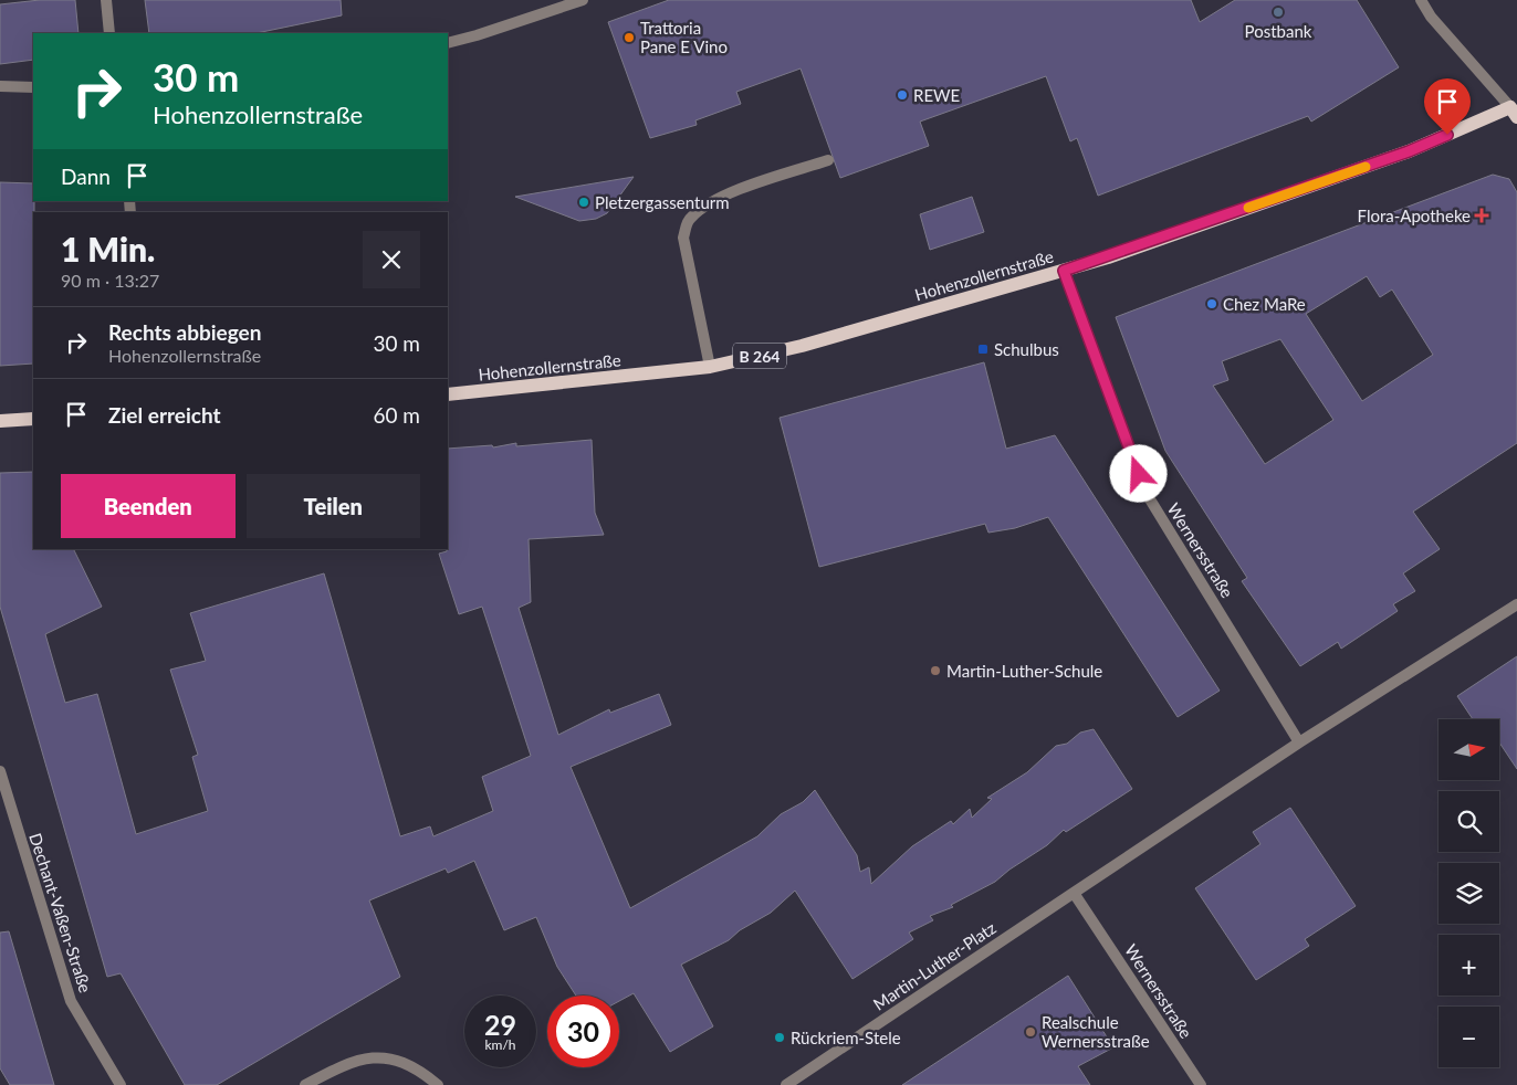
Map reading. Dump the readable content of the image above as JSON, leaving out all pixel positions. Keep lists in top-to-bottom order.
{
  "streets": {
    "main road": ["Hohenzollernstraße", "B 264"],
    "street": ["Wernersstraße", "Dechant-Vaßen-Straße", "Martin-Luther-Platz"]
  },
  "crossings": [
    ["Hohenzollernstraße", "Wernersstraße"],
    ["Wernersstraße", "Martin-Luther-Platz"]
  ],
  "places": {
    "other": [
      "Postbank",
      "Trattoria Pane E Vino",
      "REWE",
      "Pletzergassenturm",
      "Chez MaRe",
      "Martin-Luther-Schule",
      "Realschule Wernersstraße",
      "Rückriem-Stele"
    ],
    "health": ["Flora-Apotheke"],
    "transit": ["Schulbus"]
  },
  "north": "right",
  "page": {
    "turn": ["30 m", "Hohenzollernstraße"],
    "then": "Dann",
    "heading": ["1 Min.", "90 m · 13:27"],
    "list": [
      {
        "name": "Rechts abbiegen",
        "note": "Hohenzollernstraße",
        "value": "30 m"
      },
      {
        "name": "Ziel erreicht",
        "value": "60 m"
      }
    ],
    "buttons": ["Beenden", "Teilen"],
    "map_buttons": ["+", "−"],
    "speed": "29 km/h",
    "limit": "30"
  }
}
